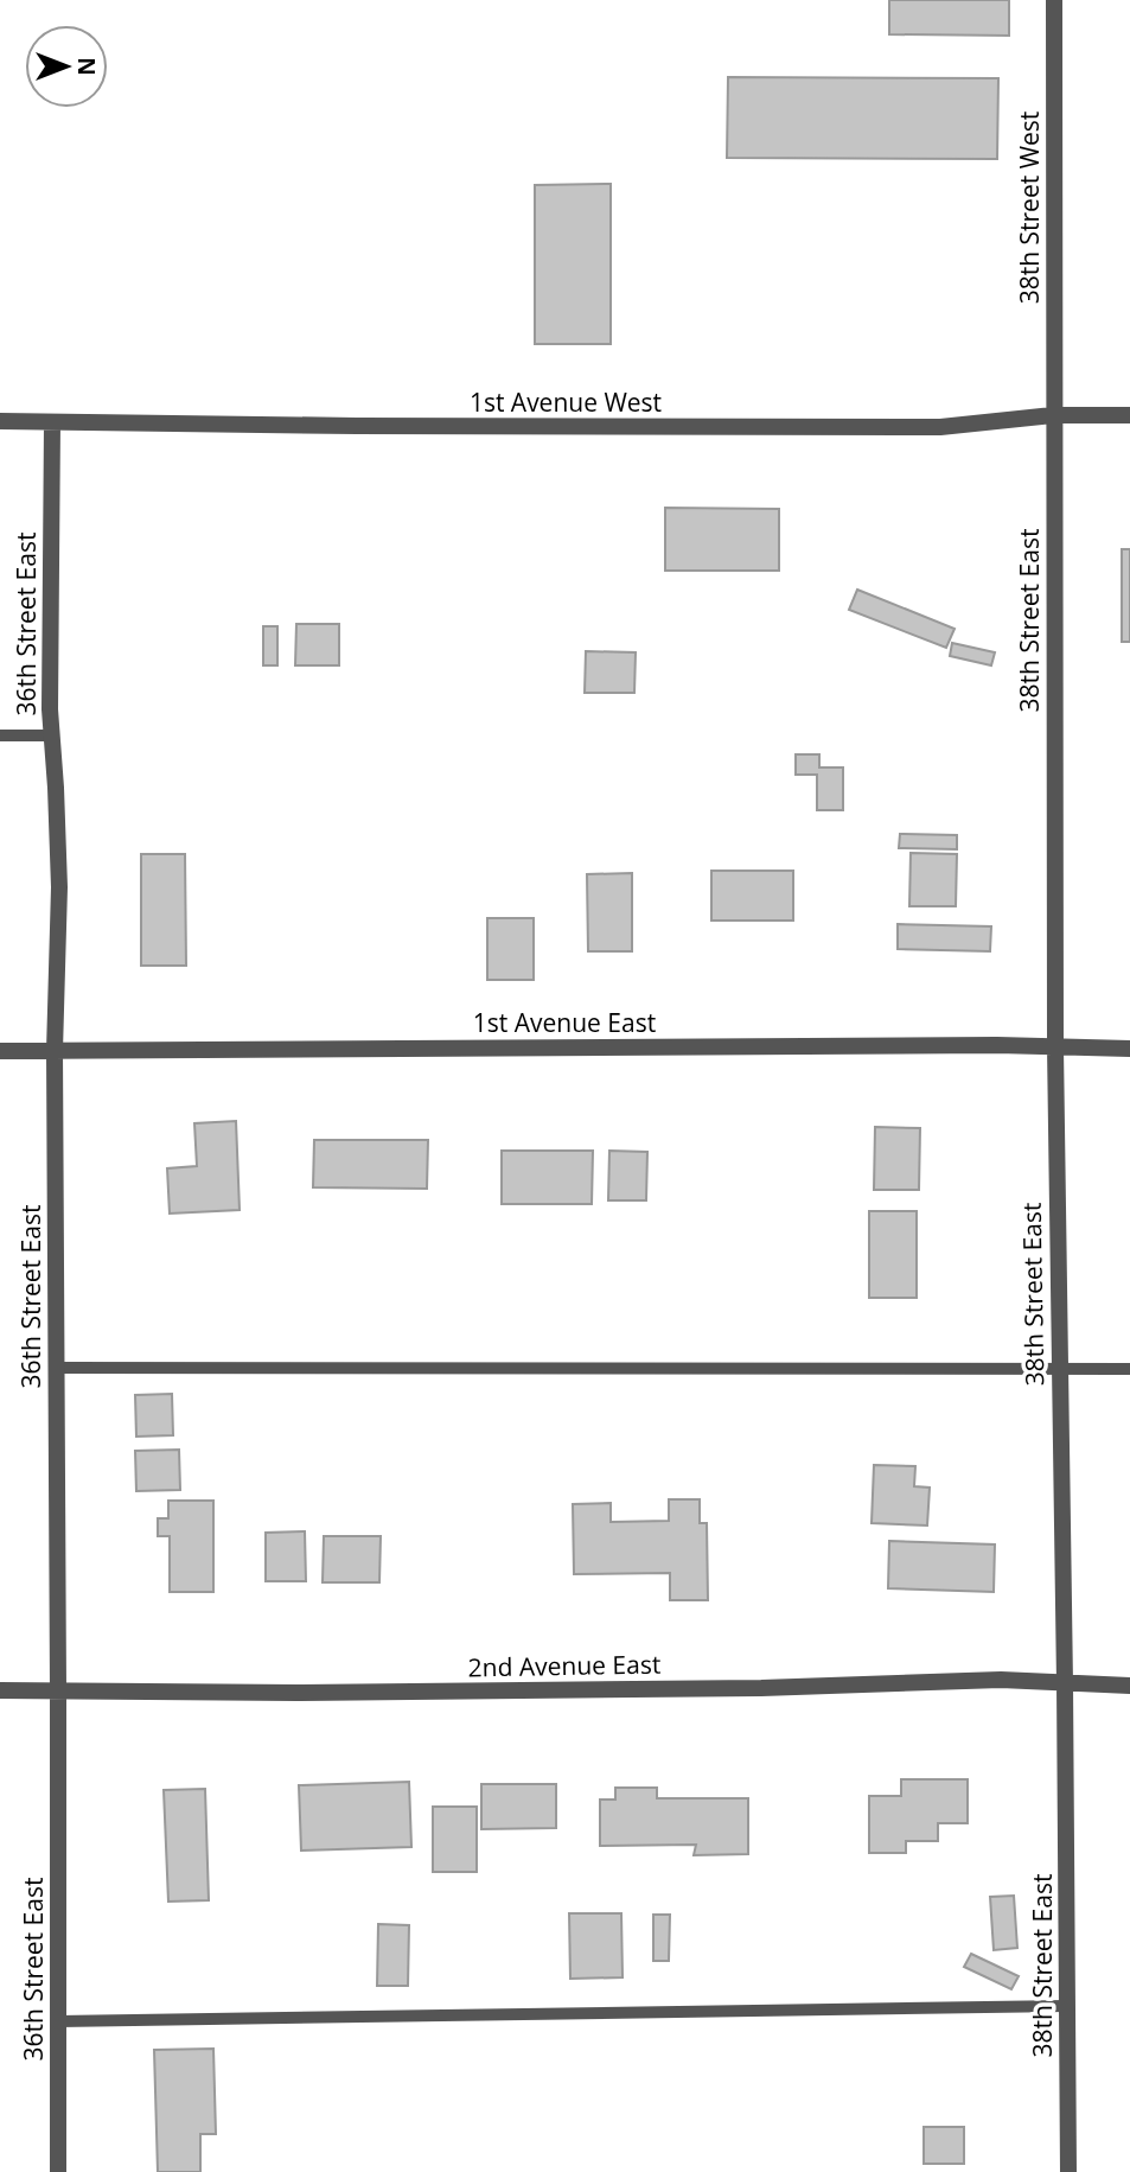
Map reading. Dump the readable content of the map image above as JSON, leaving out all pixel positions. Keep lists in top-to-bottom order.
{
  "streets": {
    "street": [
      "38th Street West",
      "1st Avenue West",
      "38th Street East",
      "36th Street East",
      "1st Avenue East",
      "2nd Avenue East"
    ]
  },
  "crossings": [
    ["38th Street West", "1st Avenue West"],
    ["38th Street West", "38th Street East"],
    ["1st Avenue West", "38th Street East"],
    ["1st Avenue West", "36th Street East"],
    ["38th Street East", "1st Avenue East"],
    ["38th Street East", "2nd Avenue East"],
    ["36th Street East", "1st Avenue East"],
    ["36th Street East", "2nd Avenue East"]
  ],
  "north": "right"
}
